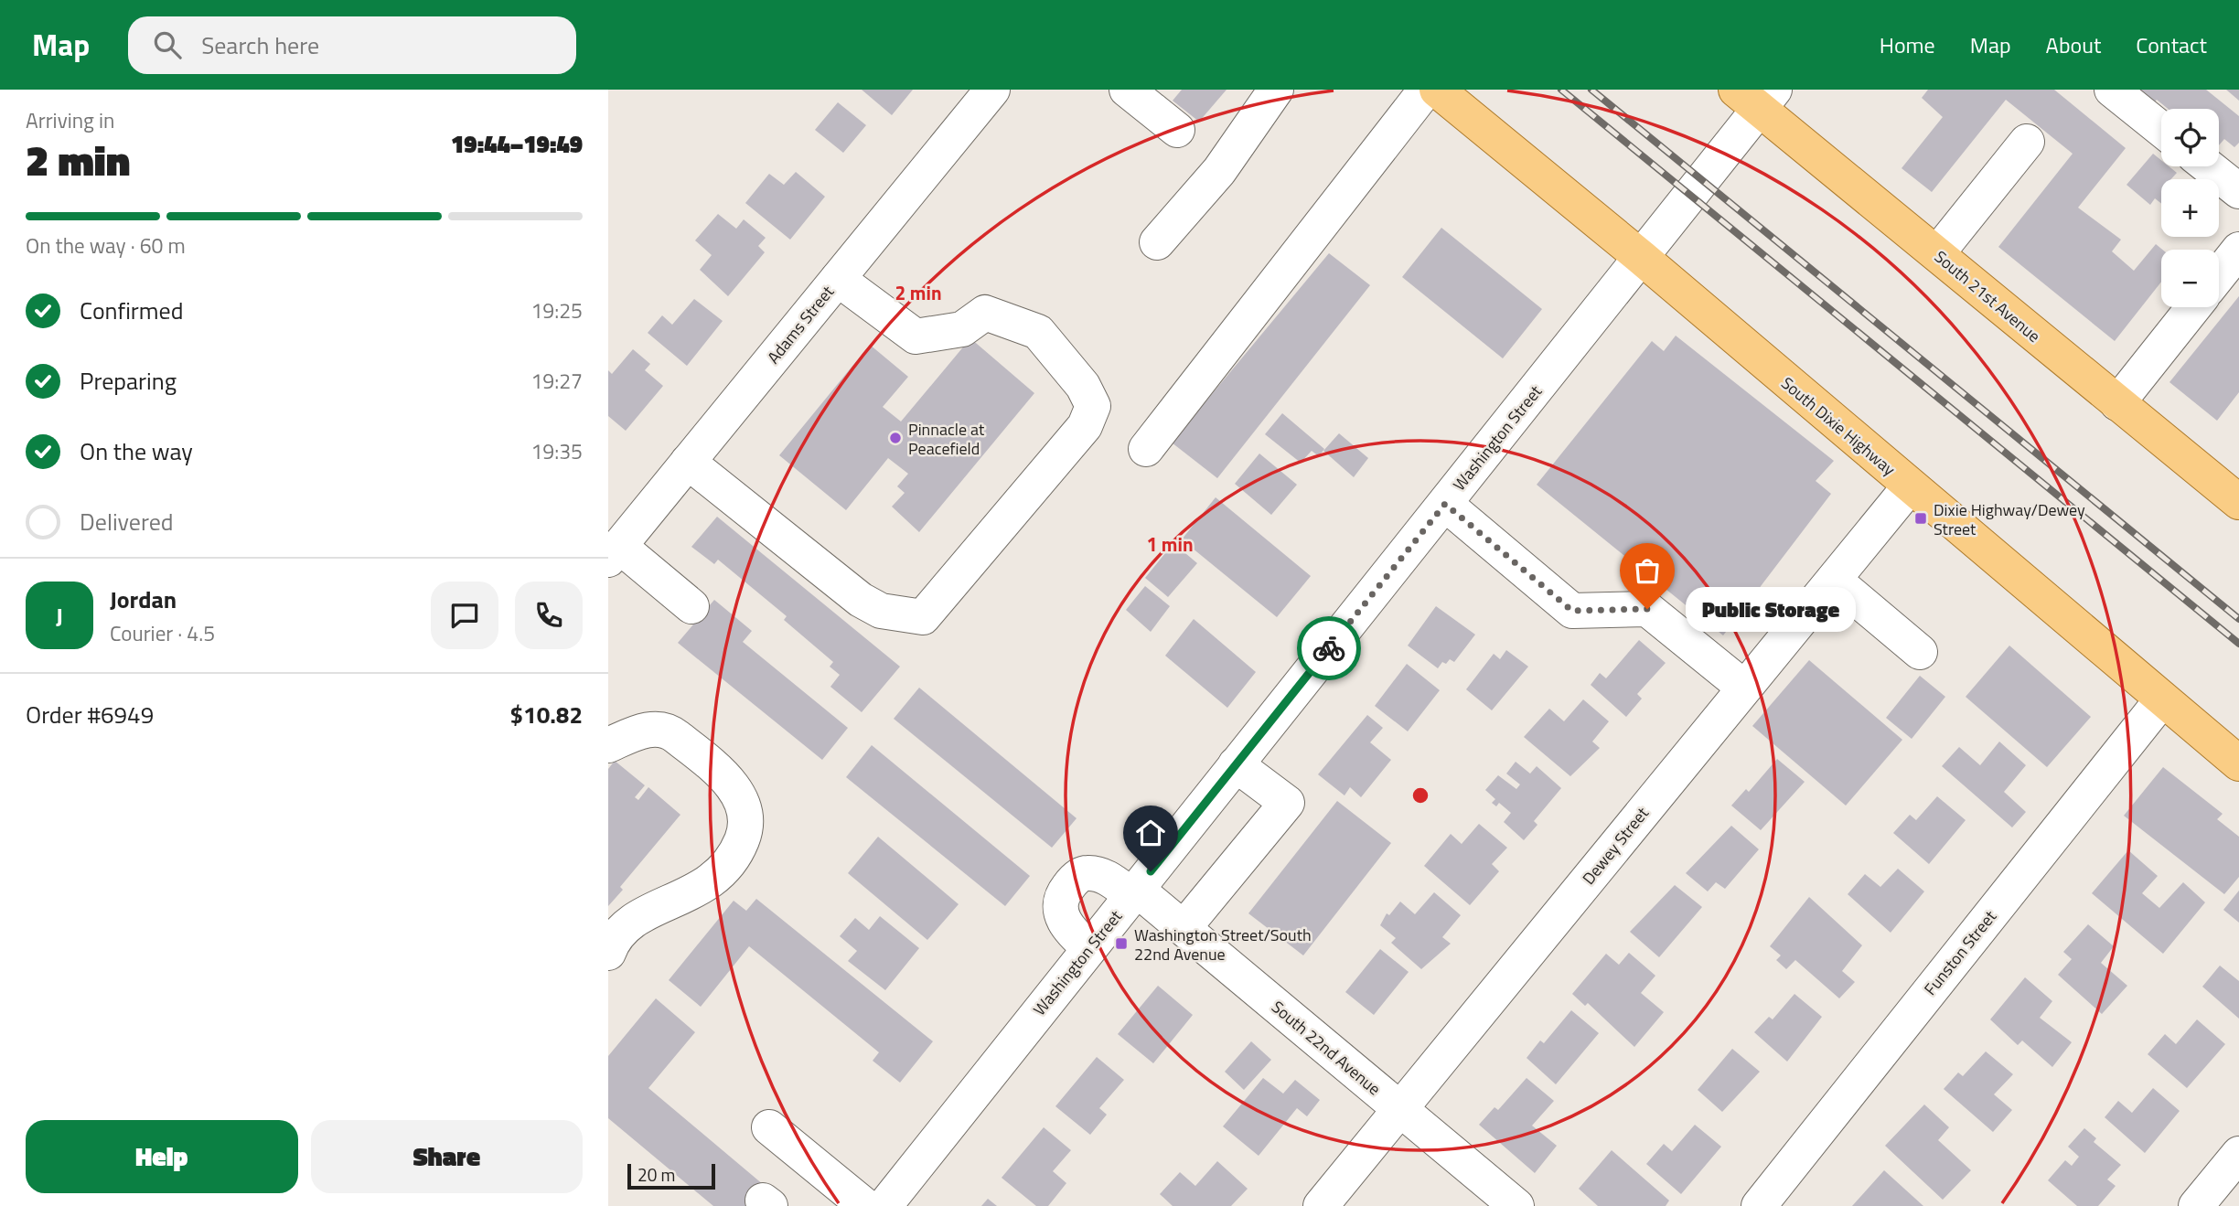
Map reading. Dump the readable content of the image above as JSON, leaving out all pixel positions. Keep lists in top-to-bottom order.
{
  "streets": {
    "main road": ["South 21st Avenue", "South Dixie Highway"],
    "street": [
      "Adams Street",
      "Washington Street",
      "Dewey Street",
      "Funston Street",
      "South 22nd Avenue"
    ]
  },
  "crossings": [
    ["South 21st Avenue", "Washington Street"],
    ["South Dixie Highway", "Washington Street"],
    ["South Dixie Highway", "Dewey Street"],
    ["South Dixie Highway", "Funston Street"],
    ["Washington Street", "South 22nd Avenue"],
    ["Dewey Street", "South 22nd Avenue"]
  ],
  "places": {
    "other": ["Pinnacle at Peacefield", "Public Storage"],
    "transit": ["Dixie Highway/Dewey Street", "Washington Street/South 22nd Avenue"]
  },
  "scale_bar": "20 m",
  "page": {
    "header": "Map",
    "search": "Search here",
    "nav": [
      "Home",
      "Map",
      "About",
      "Contact"
    ],
    "heading": ["2 min", "Arriving in", "19:44–19:49"],
    "panel": [
      "Jordan",
      "Courier · 4.5",
      "Order #6949",
      "$10.82"
    ],
    "map_buttons": ["+", "−"],
    "bar": "On the way · 60 m",
    "list": [
      ["Confirmed", "19:25"],
      ["Preparing", "19:27"],
      ["On the way", "19:35"],
      "Delivered"
    ],
    "round": "J",
    "bubble": "Public Storage",
    "buttons": ["Help", "Share"],
    "scale": "20 m"
  },
  "rings": ["2 min", "1 min"]
}
